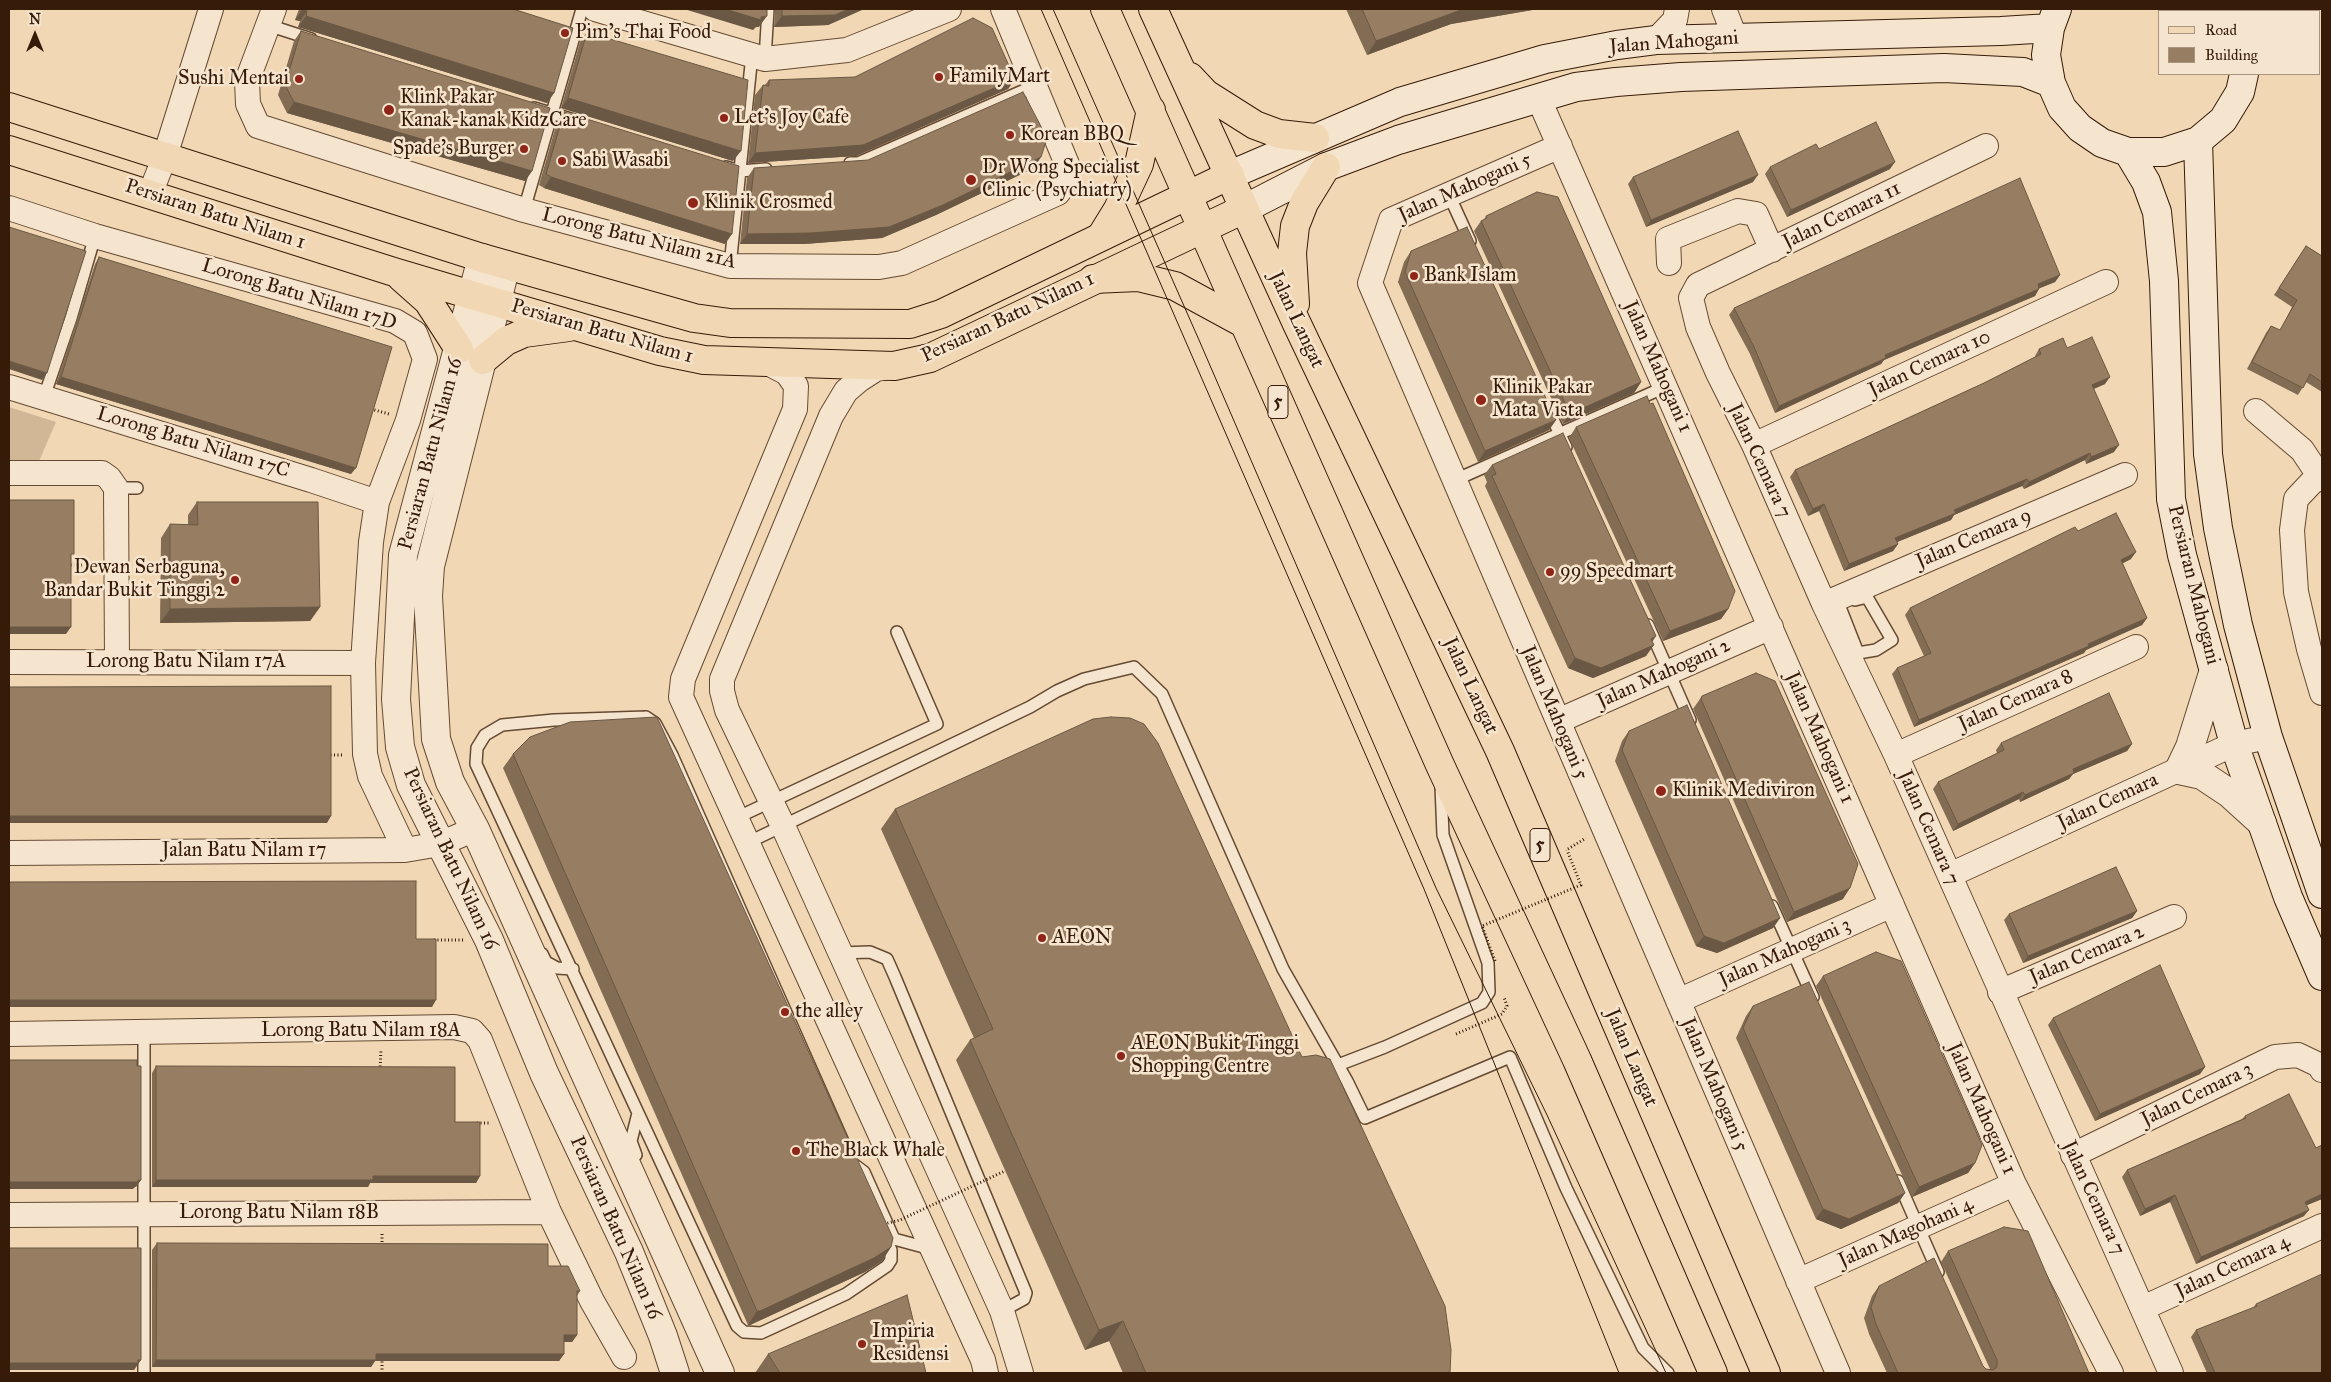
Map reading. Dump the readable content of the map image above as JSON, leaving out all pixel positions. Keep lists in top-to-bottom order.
{
  "streets": {
    "main road": [
      "Jalan Mahogani",
      "Persiaran Batu Nilam 1",
      "Jalan Langat",
      "5",
      "Persiaran Batu Nilam 16",
      "Persiaran Mahogani"
    ],
    "street": [
      "Jalan Mahogani 5",
      "Jalan Cemara 11",
      "Lorong Batu Nilam 21A",
      "Lorong Batu Nilam 17D",
      "Jalan Cemara 10",
      "Jalan Mahogani 1",
      "Lorong Batu Nilam 17C",
      "Jalan Cemara 7",
      "Jalan Cemara 9",
      "Lorong Batu Nilam 17A",
      "Jalan Mahogani 2",
      "Jalan Cemara 8",
      "Jalan Cemara",
      "Jalan Batu Nilam 17",
      "Jalan Mahogani 3",
      "Jalan Cemara 2",
      "Lorong Batu Nilam 18A",
      "Jalan Cemara 3",
      "Lorong Batu Nilam 18B",
      "Jalan Magohani 4",
      "Jalan Cemara 4"
    ]
  },
  "crossings": [
    ["Jalan Mahogani", "Persiaran Batu Nilam 1"],
    ["Jalan Mahogani", "Jalan Langat"],
    ["Jalan Mahogani", "Jalan Mahogani 1"],
    ["Jalan Mahogani 5", "Jalan Mahogani 1"],
    ["Jalan Mahogani 5", "Jalan Mahogani 2"],
    ["Jalan Mahogani 5", "Jalan Mahogani 3"],
    ["Jalan Mahogani 5", "Jalan Magohani 4"],
    ["Persiaran Batu Nilam 1", "Jalan Langat"],
    ["Persiaran Batu Nilam 1", "5"],
    ["Persiaran Batu Nilam 1", "Persiaran Batu Nilam 16"],
    ["Jalan Cemara 11", "Jalan Cemara 7"],
    ["Lorong Batu Nilam 17D", "Lorong Batu Nilam 17C"],
    ["Lorong Batu Nilam 17D", "Lorong Batu Nilam 17A"],
    ["Jalan Cemara 10", "Jalan Cemara 7"],
    ["Jalan Mahogani 1", "Jalan Mahogani 2"],
    ["Jalan Mahogani 1", "Jalan Mahogani 3"],
    ["Jalan Mahogani 1", "Jalan Magohani 4"],
    ["Persiaran Batu Nilam 16", "Jalan Batu Nilam 17"],
    ["Jalan Cemara 7", "Jalan Cemara 9"],
    ["Jalan Cemara 7", "Jalan Cemara 8"],
    ["Jalan Cemara 7", "Jalan Cemara"],
    ["Jalan Cemara 7", "Jalan Cemara 2"],
    ["Jalan Cemara 7", "Jalan Cemara 3"],
    ["Jalan Cemara 7", "Jalan Cemara 4"],
    ["Persiaran Mahogani", "Jalan Cemara"],
    ["Lorong Batu Nilam 18A", "Lorong Batu Nilam 18B"]
  ],
  "places": [
    "Pim's Thai Food",
    "FamilyMart",
    "Sushi Mentai",
    "Klink Pakar Kanak-kanak KidzCare",
    "Let's Joy Cafe",
    "Korean BBQ",
    "Spade's Burger",
    "Sabi Wasabi",
    "Dr Wong Specialist Clinic (Psychiatry)",
    "Klinik Crosmed",
    "Bank Islam",
    "Klinik Pakar Mata Vista",
    "99 Speedmart",
    "Dewan Serbaguna, Bandar Bukit Tinggi 2",
    "Klinik Mediviron",
    "AEON",
    "the alley",
    "AEON Bukit Tinggi Shopping Centre",
    "The Black Whale",
    "Impiria Residensi"
  ],
  "legend": ["Road", "Building"],
  "north": "top"
}
